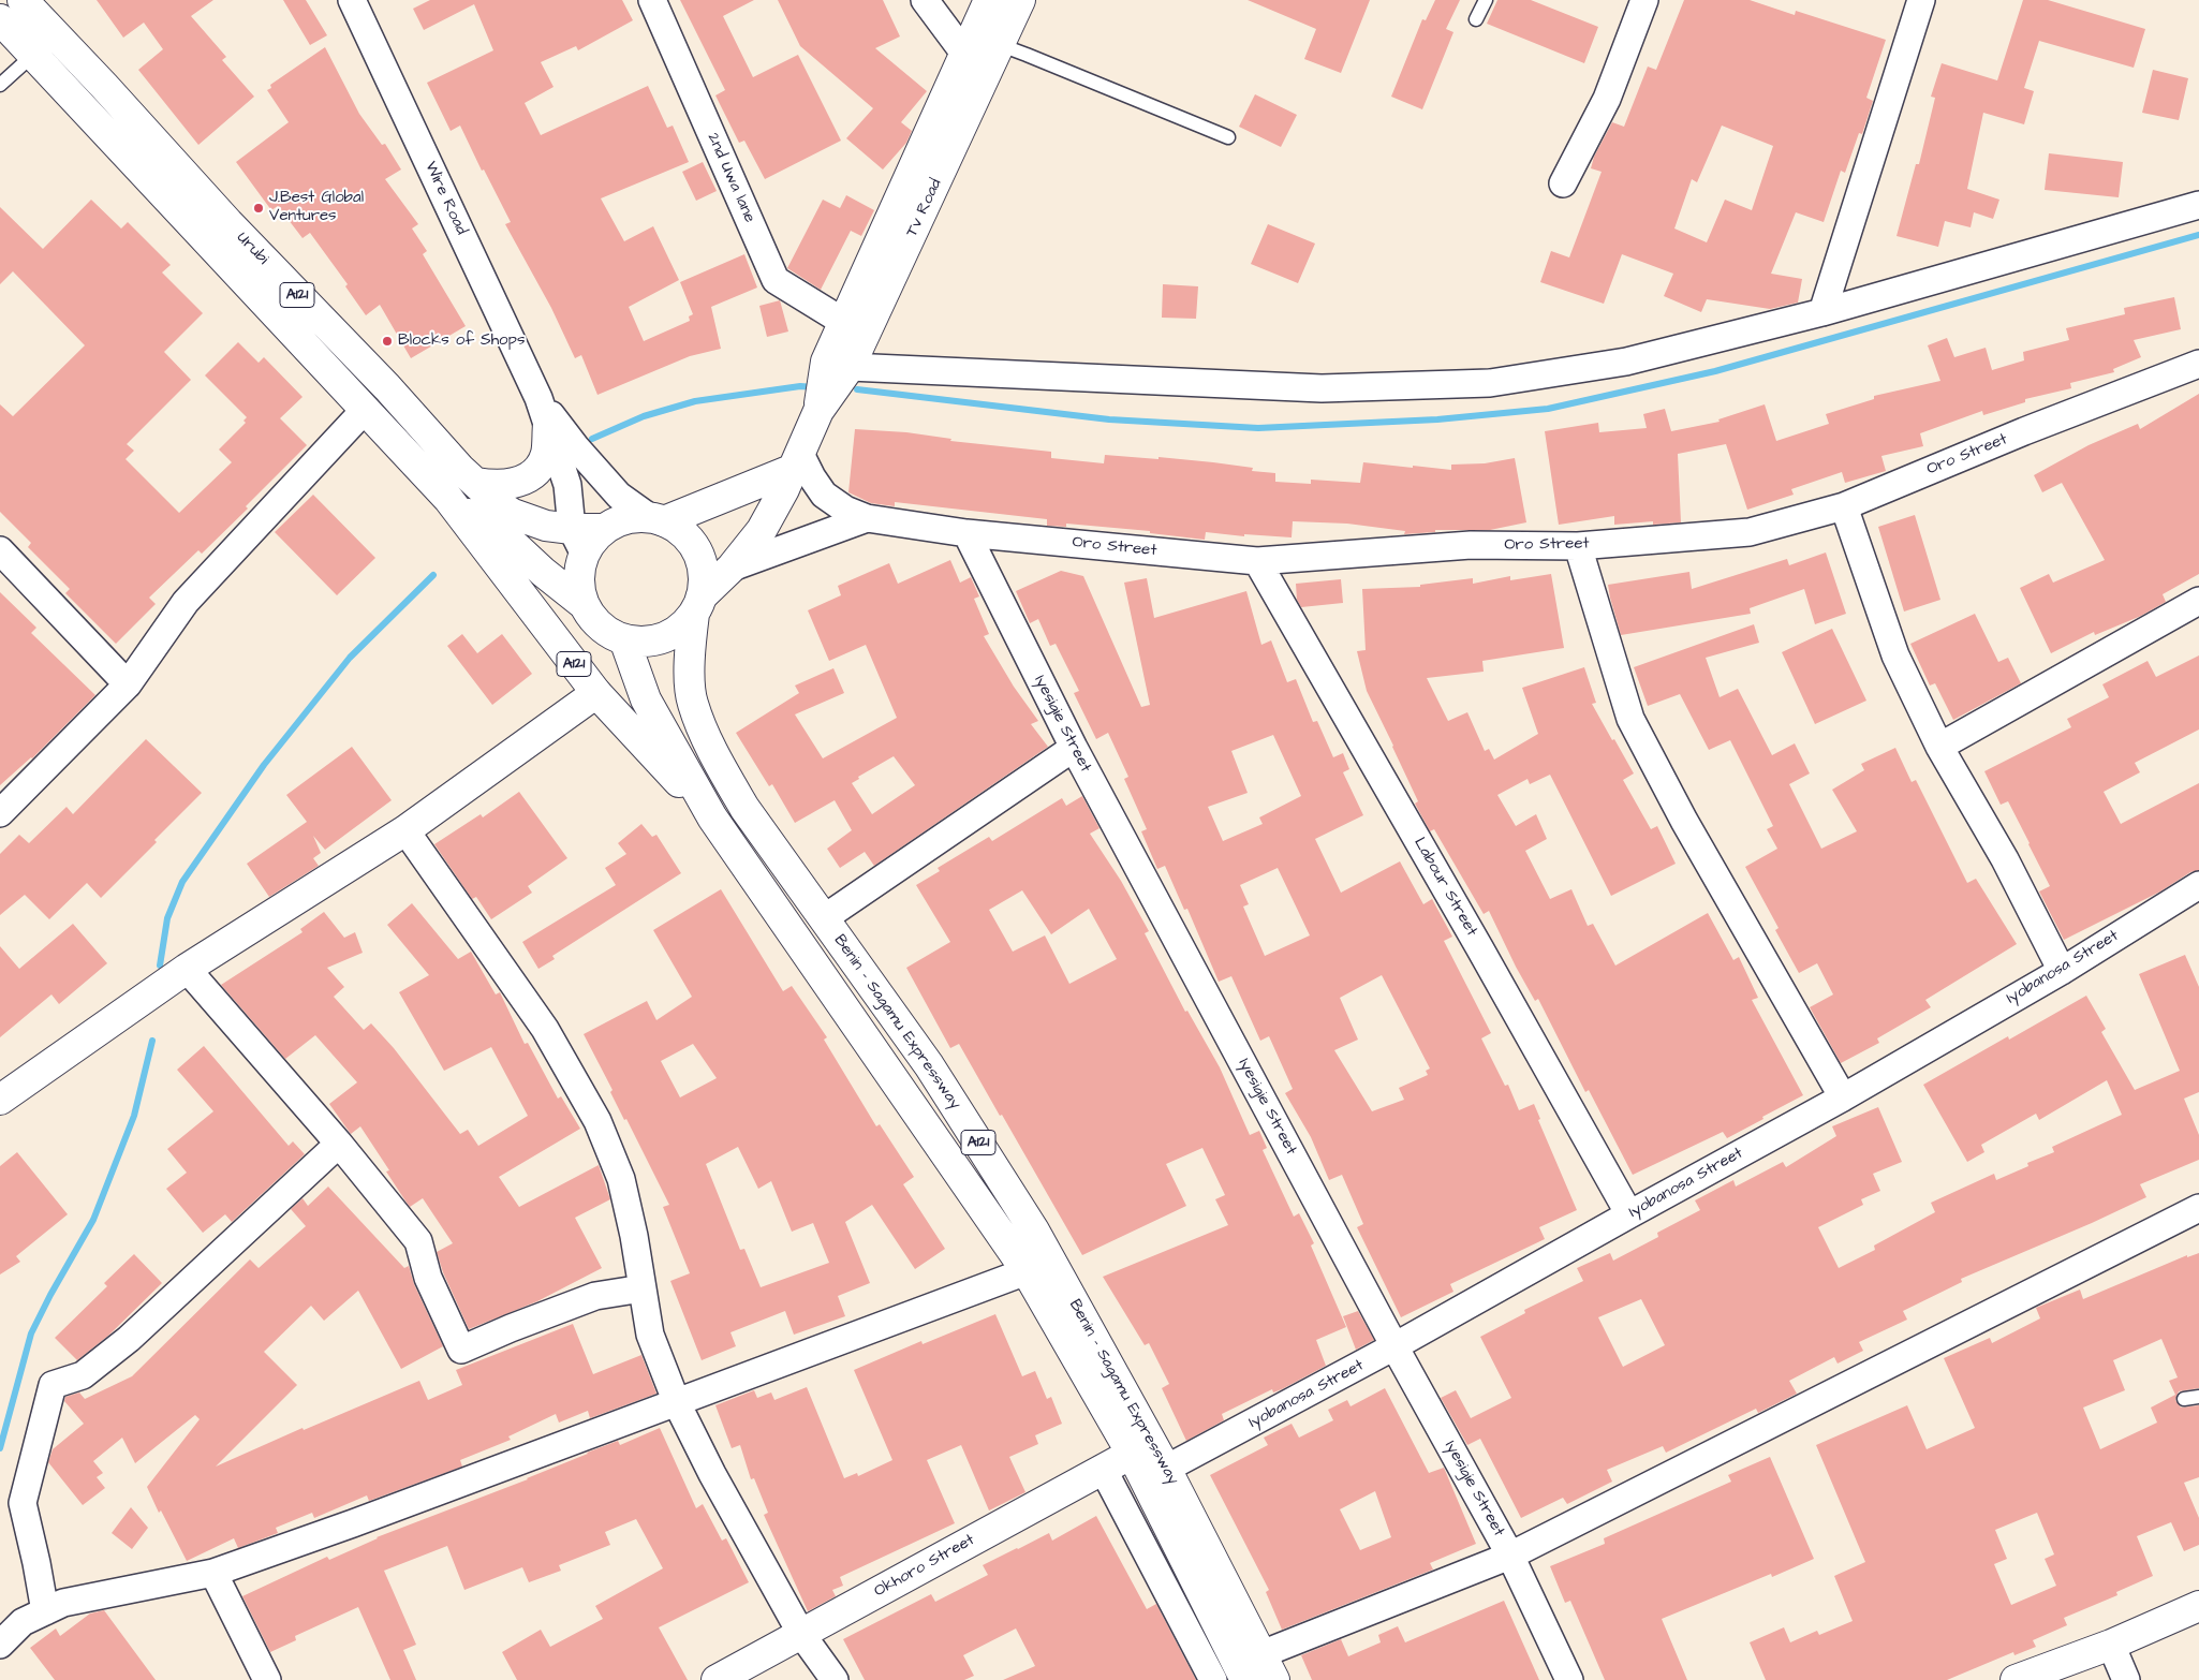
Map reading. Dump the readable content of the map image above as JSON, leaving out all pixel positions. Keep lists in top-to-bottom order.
{
  "streets": {
    "main road": [
      "Tv Road",
      "Urubi",
      "A121",
      "Benin - Sagamu Expressway",
      "Okhoro Street"
    ],
    "street": [
      "2nd Uwa lane",
      "Wire Road",
      "Oro Street",
      "Iyesigie Street",
      "Labour Street",
      "Iyobanosa Street"
    ]
  },
  "crossings": [
    ["2nd Uwa lane", "Tv Road"],
    ["Wire Road", "Tv Road"],
    ["Wire Road", "Urubi"],
    ["Wire Road", "A121"],
    ["Wire Road", "Benin - Sagamu Expressway"],
    ["Tv Road", "Urubi"],
    ["Tv Road", "A121"],
    ["Tv Road", "Oro Street"],
    ["Tv Road", "Benin - Sagamu Expressway"],
    ["Urubi", "A121"],
    ["Urubi", "Benin - Sagamu Expressway"],
    ["A121", "Benin - Sagamu Expressway"],
    ["A121", "Okhoro Street"],
    ["Oro Street", "Iyesigie Street"],
    ["Oro Street", "Labour Street"],
    ["Iyesigie Street", "Iyobanosa Street"],
    ["Labour Street", "Iyobanosa Street"],
    ["Iyobanosa Street", "Benin - Sagamu Expressway"]
  ],
  "places": ["J.Best Global Ventures", "Blocks of Shops"]
}
